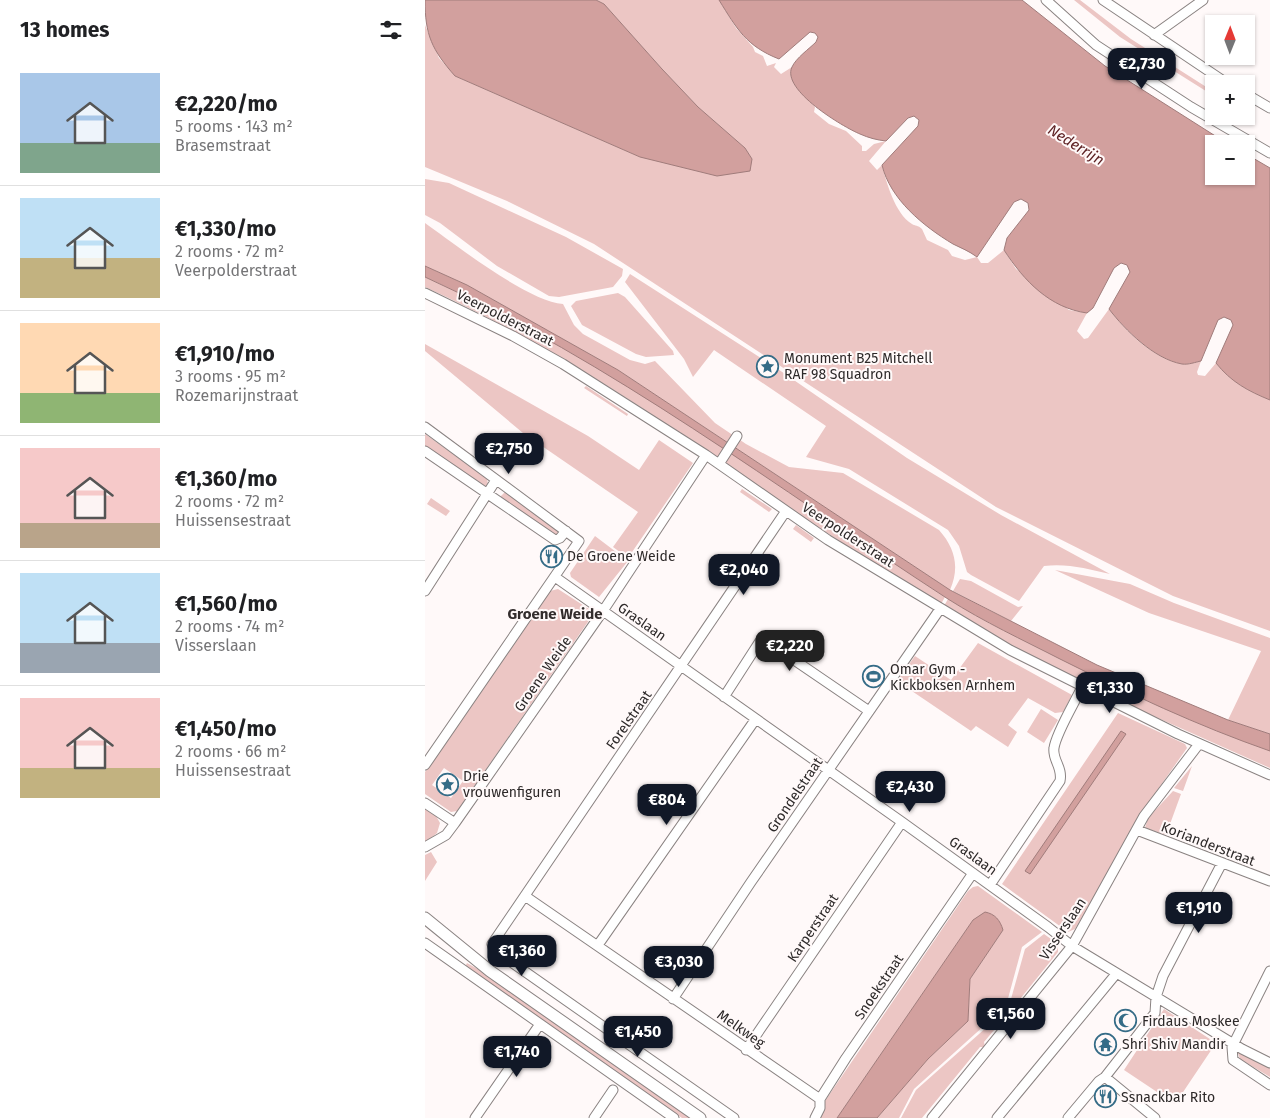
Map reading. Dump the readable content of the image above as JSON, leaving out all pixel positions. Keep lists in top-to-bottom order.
{
  "streets": {
    "street": [
      "Veerpolderstraat",
      "Graslaan",
      "Groene Weide",
      "Forelstraat",
      "Grondelstraat",
      "Korianderstraat",
      "Karperstraat",
      "Visserslaan",
      "Snoekstraat",
      "Melkweg"
    ]
  },
  "crossings": [
    ["Veerpolderstraat", "Groene Weide"],
    ["Veerpolderstraat", "Forelstraat"],
    ["Veerpolderstraat", "Grondelstraat"],
    ["Veerpolderstraat", "Visserslaan"],
    ["Graslaan", "Groene Weide"],
    ["Graslaan", "Forelstraat"],
    ["Graslaan", "Grondelstraat"],
    ["Graslaan", "Karperstraat"],
    ["Graslaan", "Visserslaan"],
    ["Graslaan", "Snoekstraat"],
    ["Forelstraat", "Melkweg"],
    ["Grondelstraat", "Melkweg"],
    ["Korianderstraat", "Visserslaan"],
    ["Karperstraat", "Melkweg"],
    ["Snoekstraat", "Melkweg"]
  ],
  "districts": ["Groene Weide"],
  "water": ["Nederrijn"],
  "places": {
    "place": ["Monument B25 Mitchell RAF 98 Squadron", "Drie vrouwenfiguren"],
    "restaurant": ["De Groene Weide", "Ssnackbar Rito"],
    "sports": ["Omar Gym - Kickboksen Arnhem"],
    "mosque": ["Firdaus Moskee"],
    "temple": ["Shri Shiv Mandir"]
  },
  "north": "top",
  "page": {
    "heading": "13 homes",
    "map_buttons": ["+", "−"],
    "price": [
      "€2,730",
      "€2,750",
      "€2,040",
      "€2,220",
      "€1,330",
      "€2,430",
      "€804",
      "€1,910",
      "€1,360",
      "€3,030",
      "€1,560",
      "€1,450",
      "€1,740"
    ],
    "list": [
      {
        "name": "€2,220/mo",
        "note": "5 rooms · 143 m² · Brasemstraat"
      },
      {
        "name": "€1,330/mo",
        "note": "2 rooms · 72 m² · Veerpolderstraat"
      },
      {
        "name": "€1,910/mo",
        "note": "3 rooms · 95 m² · Rozemarijnstraat"
      },
      {
        "name": "€1,360/mo",
        "note": "2 rooms · 72 m² · Huissensestraat"
      },
      {
        "name": "€1,560/mo",
        "note": "2 rooms · 74 m² · Visserslaan"
      },
      {
        "name": "€1,450/mo",
        "note": "2 rooms · 66 m² · Huissensestraat"
      }
    ]
  }
}
